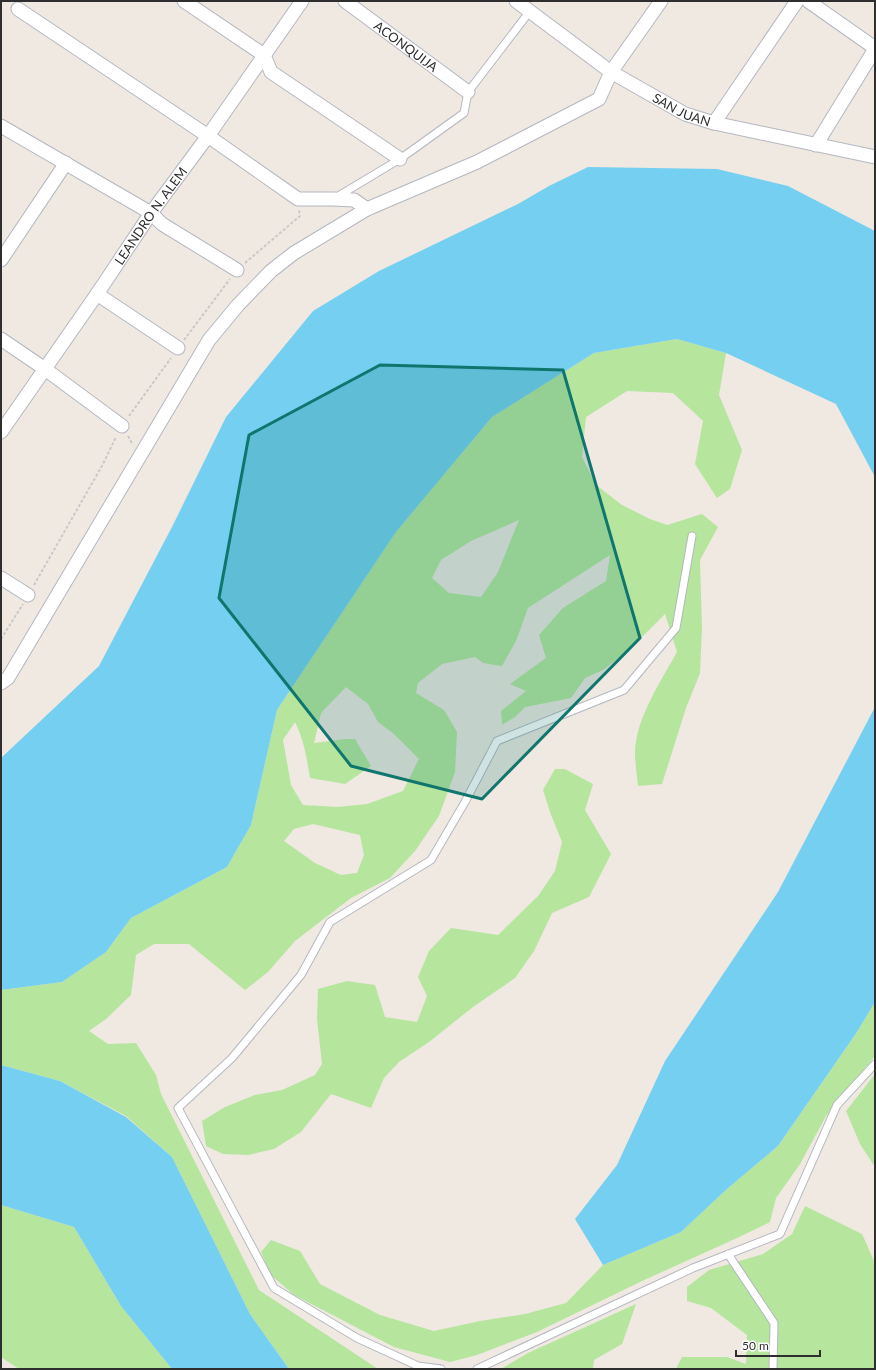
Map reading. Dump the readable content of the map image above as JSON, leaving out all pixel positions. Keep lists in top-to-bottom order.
{
  "streets": {
    "street": ["ACONQUIJA", "SAN JUAN", "LEANDRO N. ALEM"]
  },
  "scale_bar": "50 m"
}
